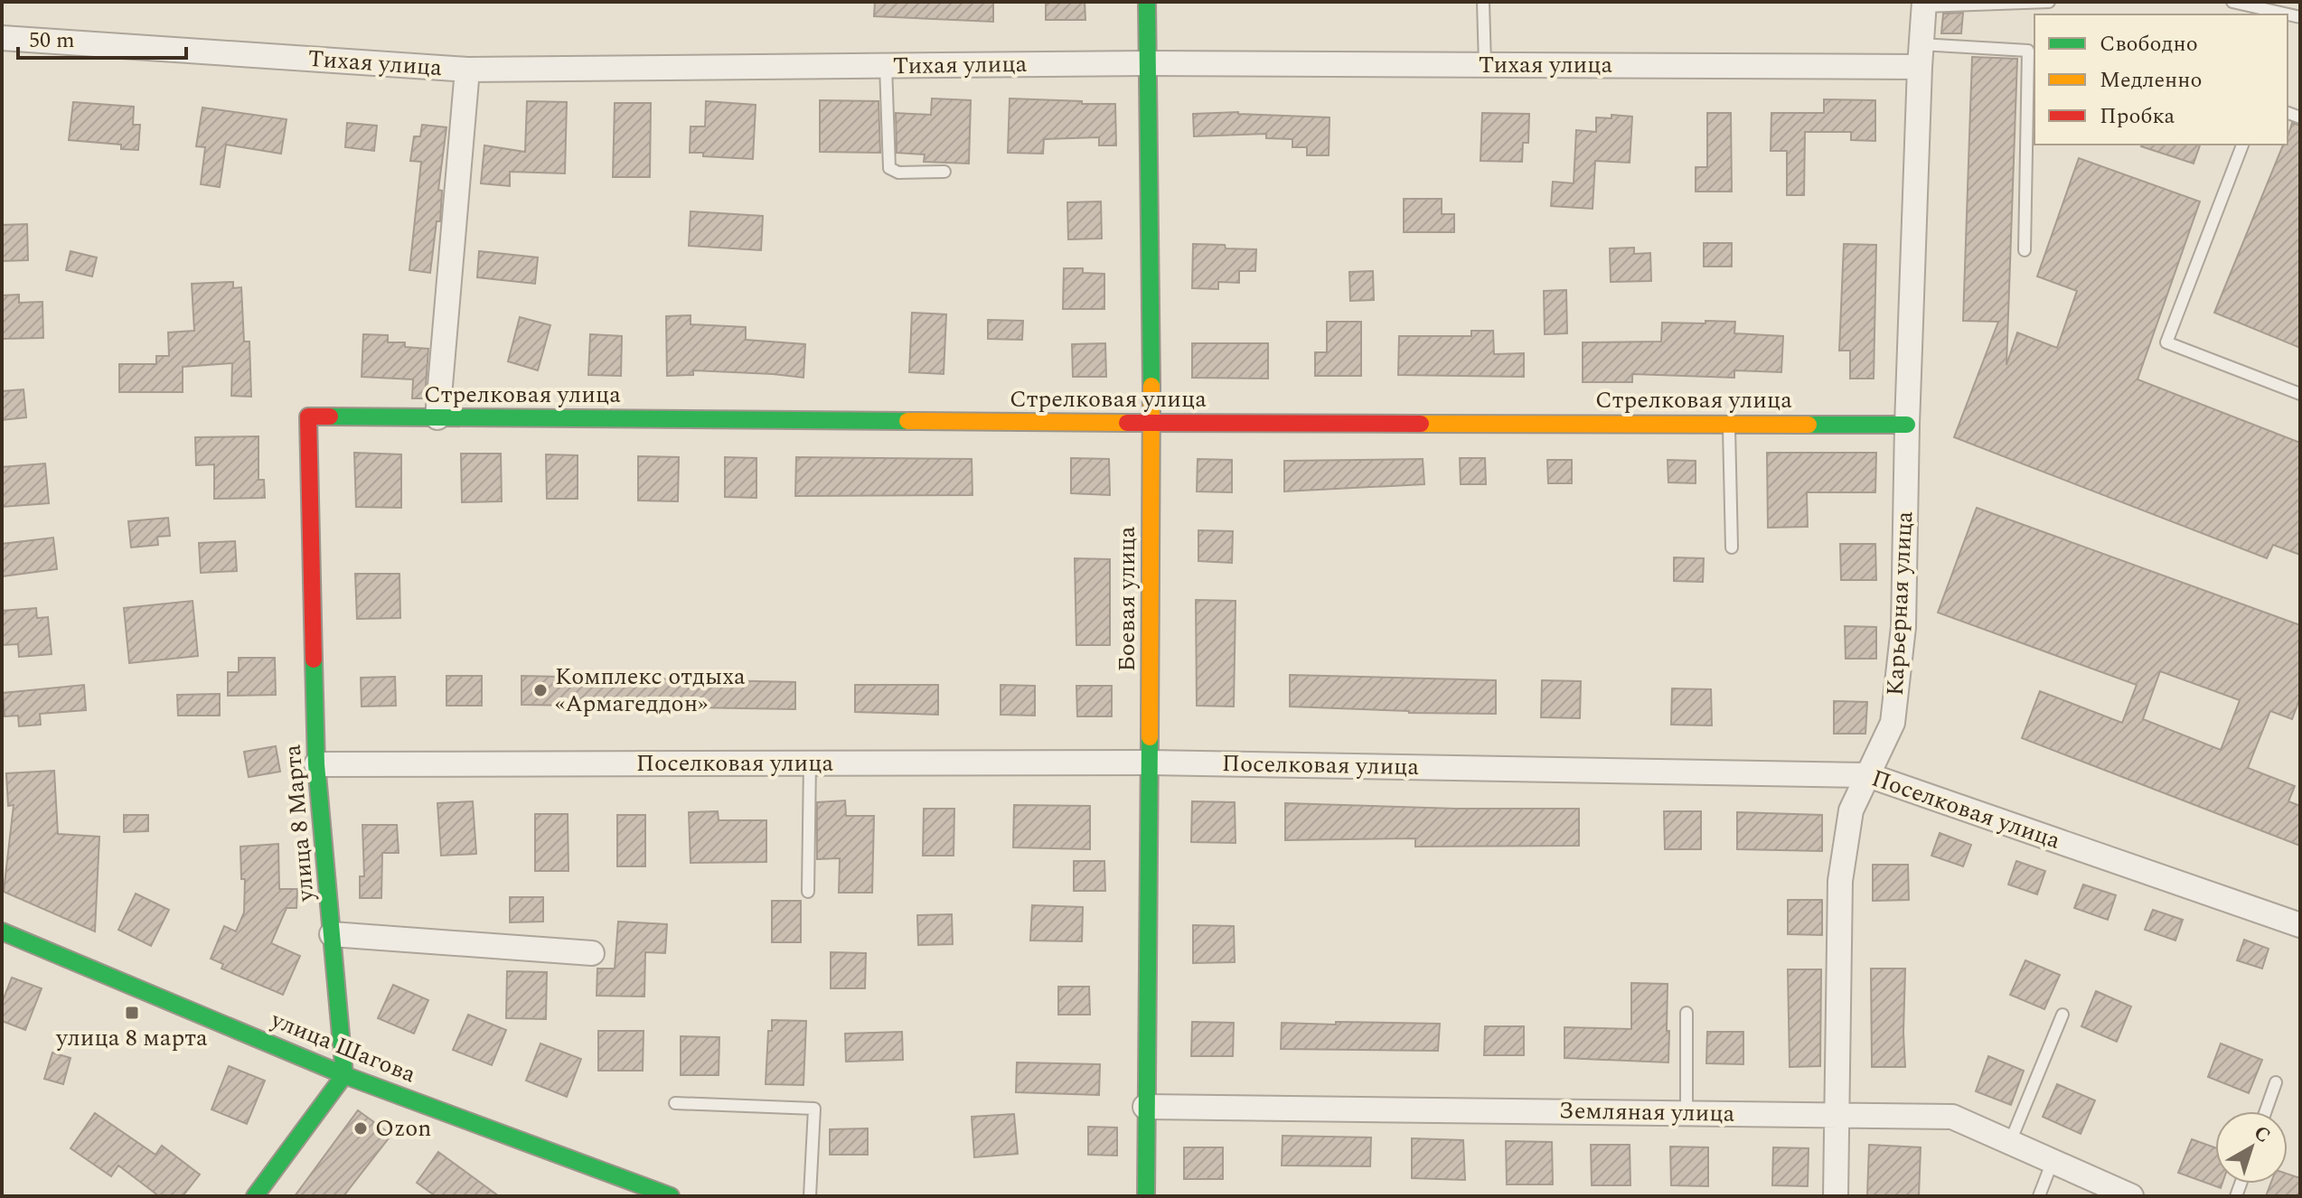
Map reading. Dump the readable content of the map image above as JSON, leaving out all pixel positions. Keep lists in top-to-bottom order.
{
  "streets": {
    "street": [
      "Тихая улица",
      "Стрелковая улица",
      "Боевая улица",
      "Карьерная улица",
      "Поселковая улица",
      "улица 8 Марта",
      "улица Шагова",
      "Земляная улица"
    ]
  },
  "crossings": [
    ["Тихая улица", "Боевая улица"],
    ["Тихая улица", "Карьерная улица"],
    ["Стрелковая улица", "Боевая улица"],
    ["Стрелковая улица", "Карьерная улица"],
    ["Стрелковая улица", "улица 8 Марта"],
    ["Боевая улица", "Поселковая улица"],
    ["Боевая улица", "Земляная улица"],
    ["Карьерная улица", "Поселковая улица"],
    ["Карьерная улица", "Земляная улица"],
    ["Поселковая улица", "улица 8 Марта"],
    ["улица 8 Марта", "улица Шагова"]
  ],
  "places": {
    "other": ["Комплекс отдыха «Армагеддон»", "Ozon"],
    "transit": ["улица 8 марта"]
  },
  "legend": ["Свободно", "Медленно", "Пробка"],
  "scale_bar": "50 m",
  "north": "top right"
}
